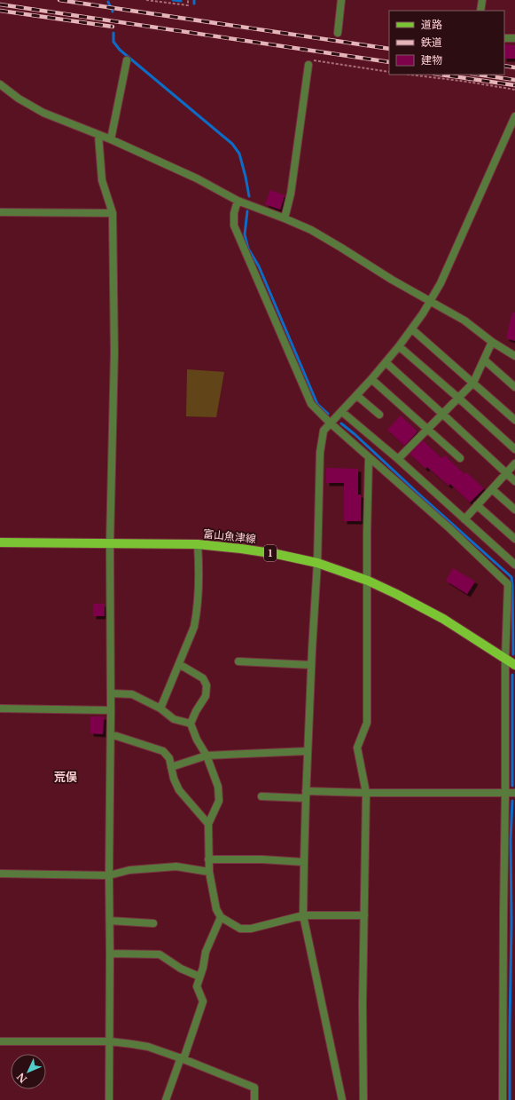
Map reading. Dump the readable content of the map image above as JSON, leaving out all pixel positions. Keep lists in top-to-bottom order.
{
  "streets": {
    "main road": ["富山魚津線", "1"]
  },
  "districts": ["荒俣"],
  "legend": ["道路", "鉄道", "建物"],
  "north": "bottom left"
}
